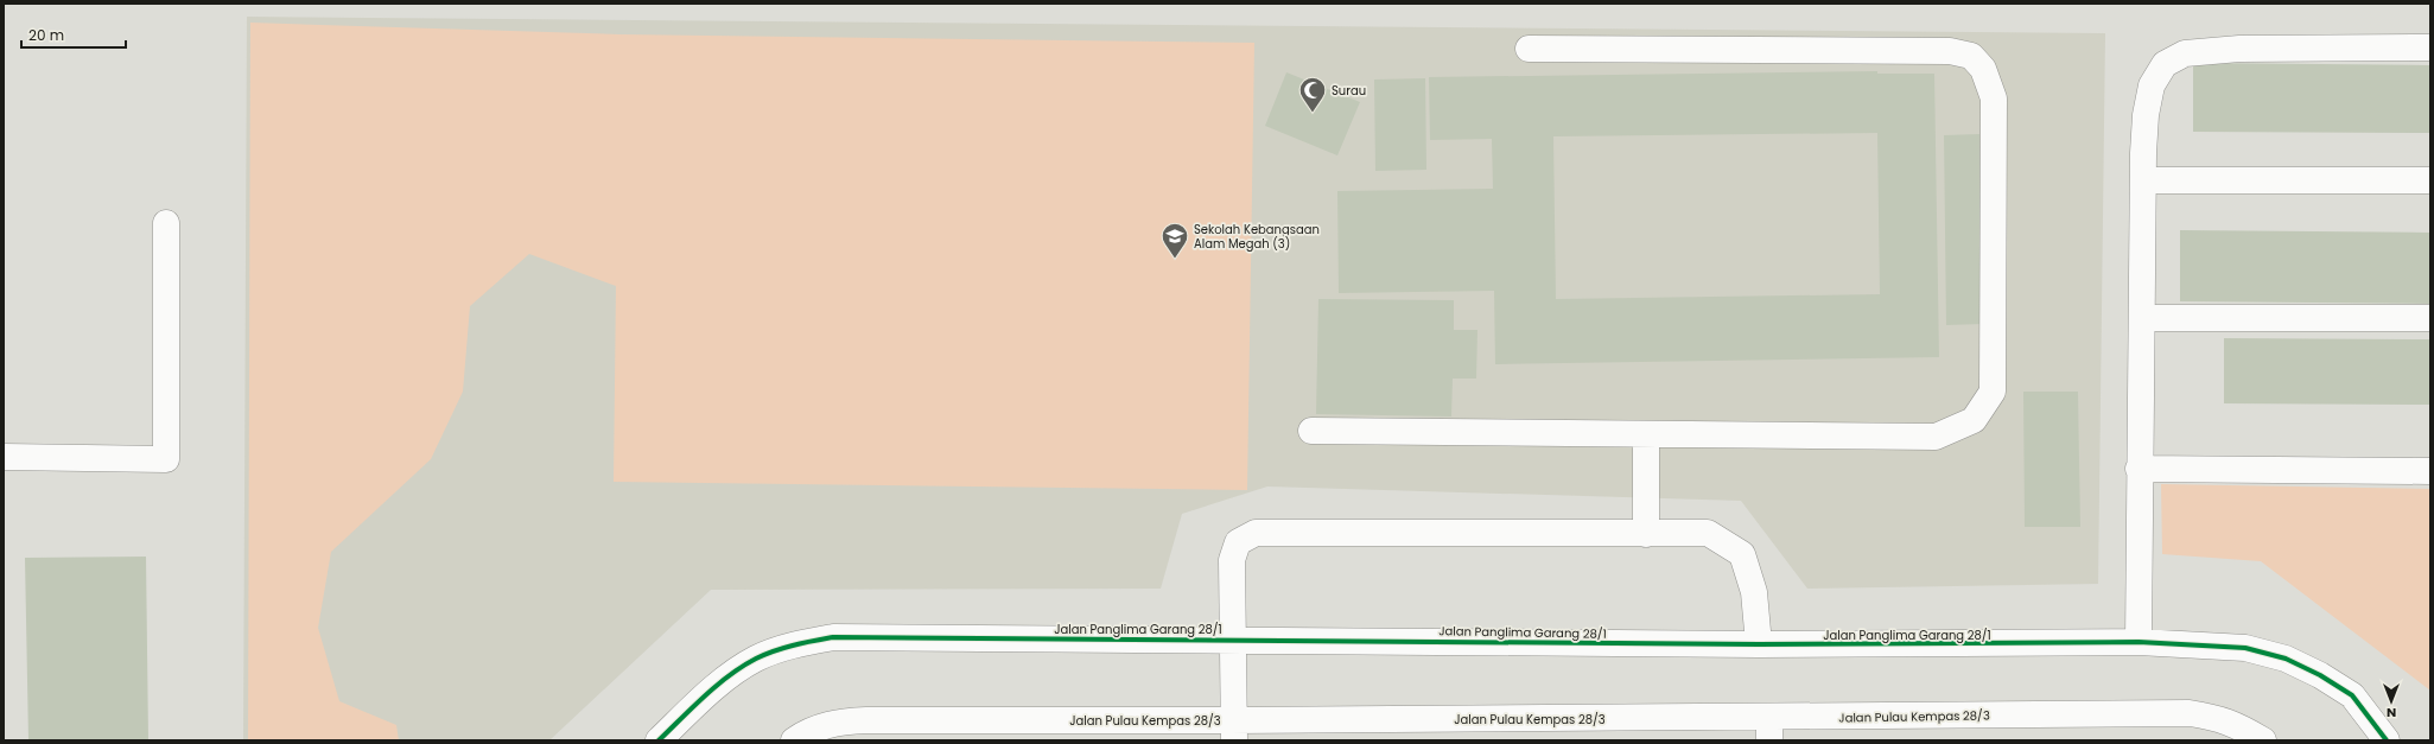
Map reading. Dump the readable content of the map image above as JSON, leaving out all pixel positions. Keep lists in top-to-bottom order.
{
  "streets": {
    "street": ["Jalan Panglima Garang 28/1", "Jalan Pulau Kempas 28/3"]
  },
  "places": {
    "mosque": ["Surau"],
    "school or university": ["Sekolah Kebangsaan Alam Megah (3)"]
  },
  "scale_bar": "20 m",
  "north": "bottom"
}
